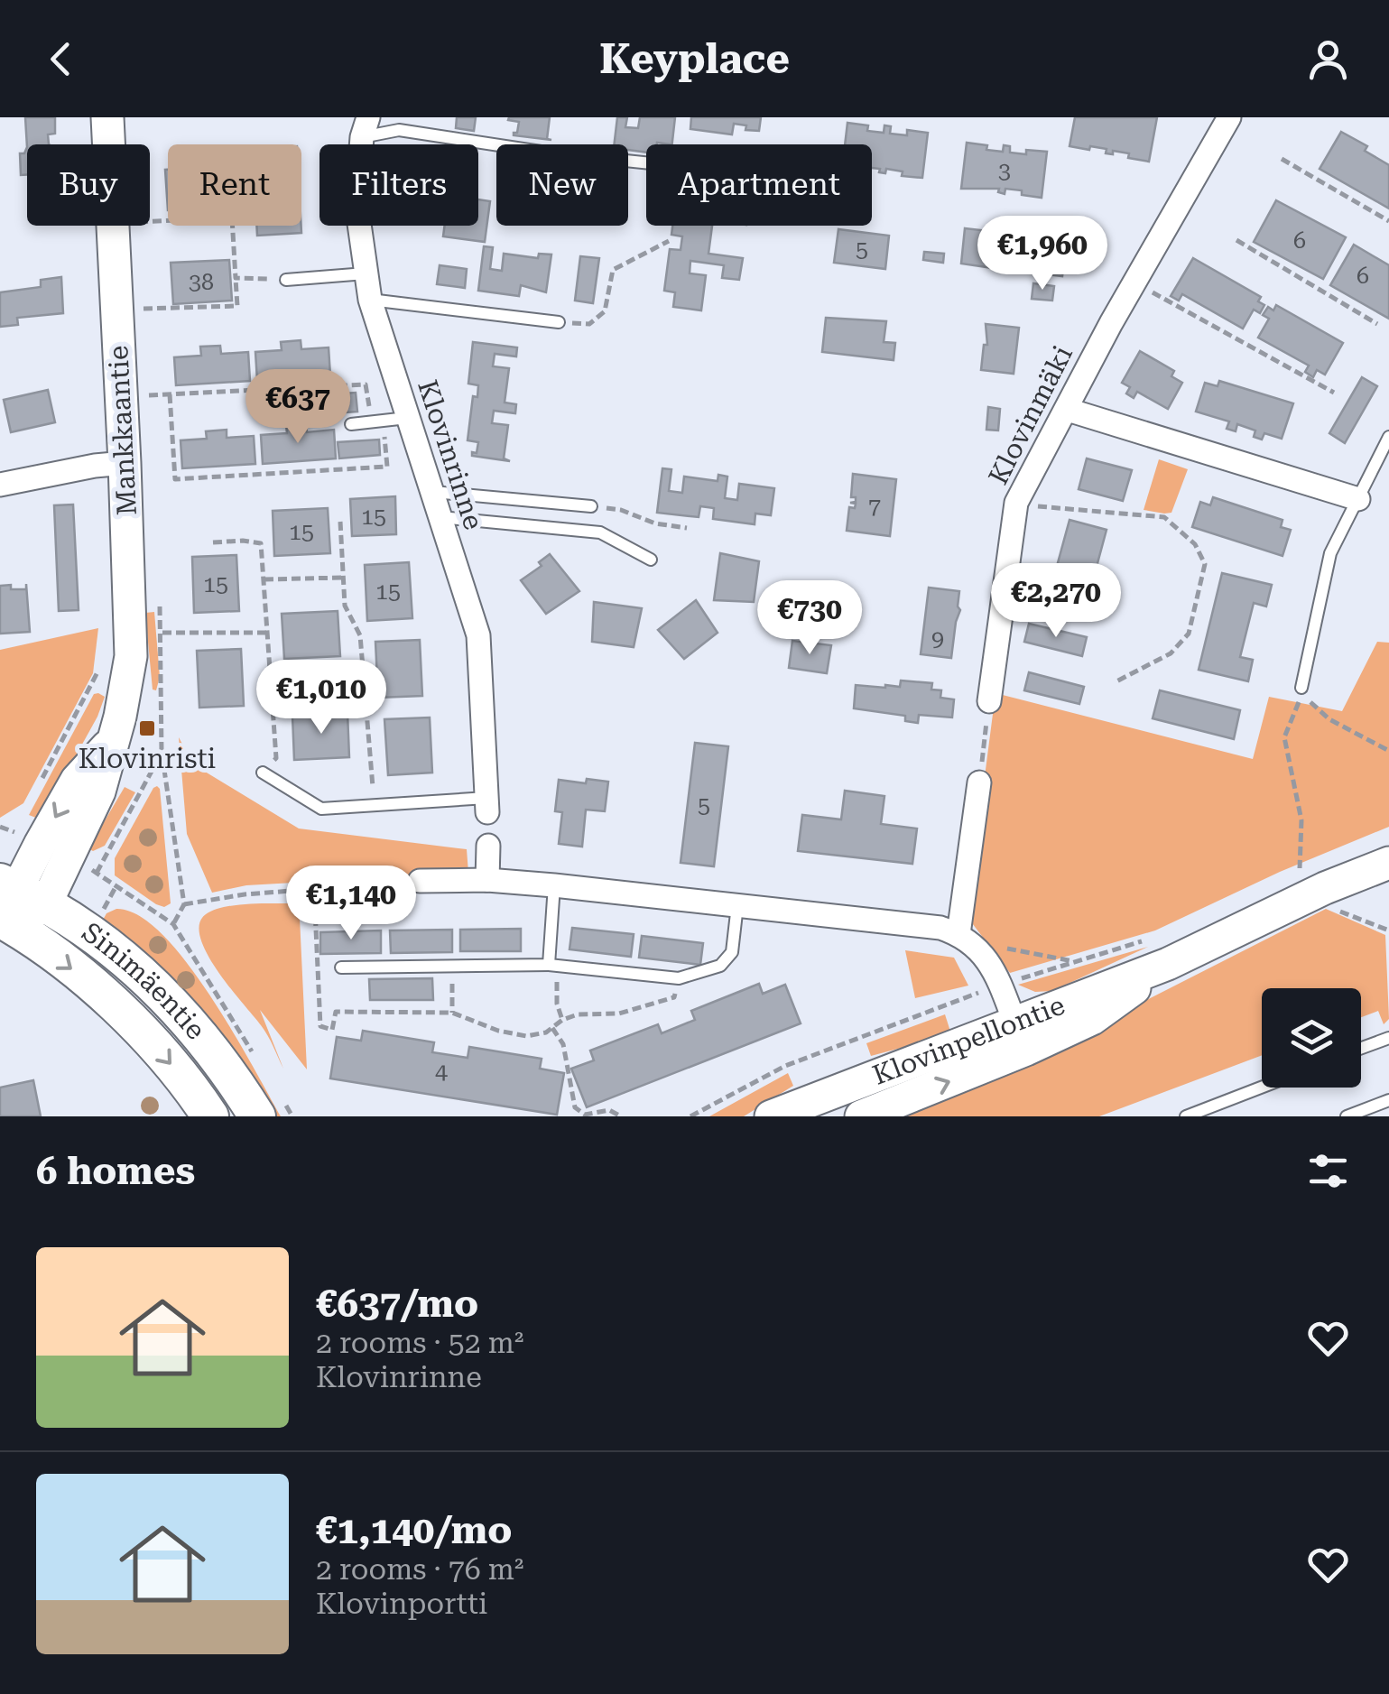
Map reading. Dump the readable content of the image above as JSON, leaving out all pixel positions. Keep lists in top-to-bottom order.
{
  "streets": {
    "main road": ["Mankkaantie", "Sinimäentie", "Klovinpellontie"],
    "street": ["Klovinmäki", "Klovinrinne"]
  },
  "crossings": [
    ["Mankkaantie", "Sinimäentie"]
  ],
  "places": {
    "transit": ["Klovinristi"]
  },
  "house_numbers": [
    "3",
    "6",
    "5",
    "6",
    "38",
    "7",
    "15",
    "15",
    "15",
    "15",
    "9",
    "5",
    "4"
  ],
  "page": {
    "header": "Keyplace",
    "chip": [
      "Buy",
      "Rent",
      "Filters",
      "New",
      "Apartment"
    ],
    "price": [
      "€1,960",
      "€637",
      "€2,270",
      "€730",
      "€1,010",
      "€1,140"
    ],
    "heading": "6 homes",
    "list": [
      {
        "name": "€637/mo",
        "note": "2 rooms · 52 m² · Klovinrinne"
      },
      {
        "name": "€1,140/mo",
        "note": "2 rooms · 76 m² · Klovinportti"
      }
    ]
  }
}
